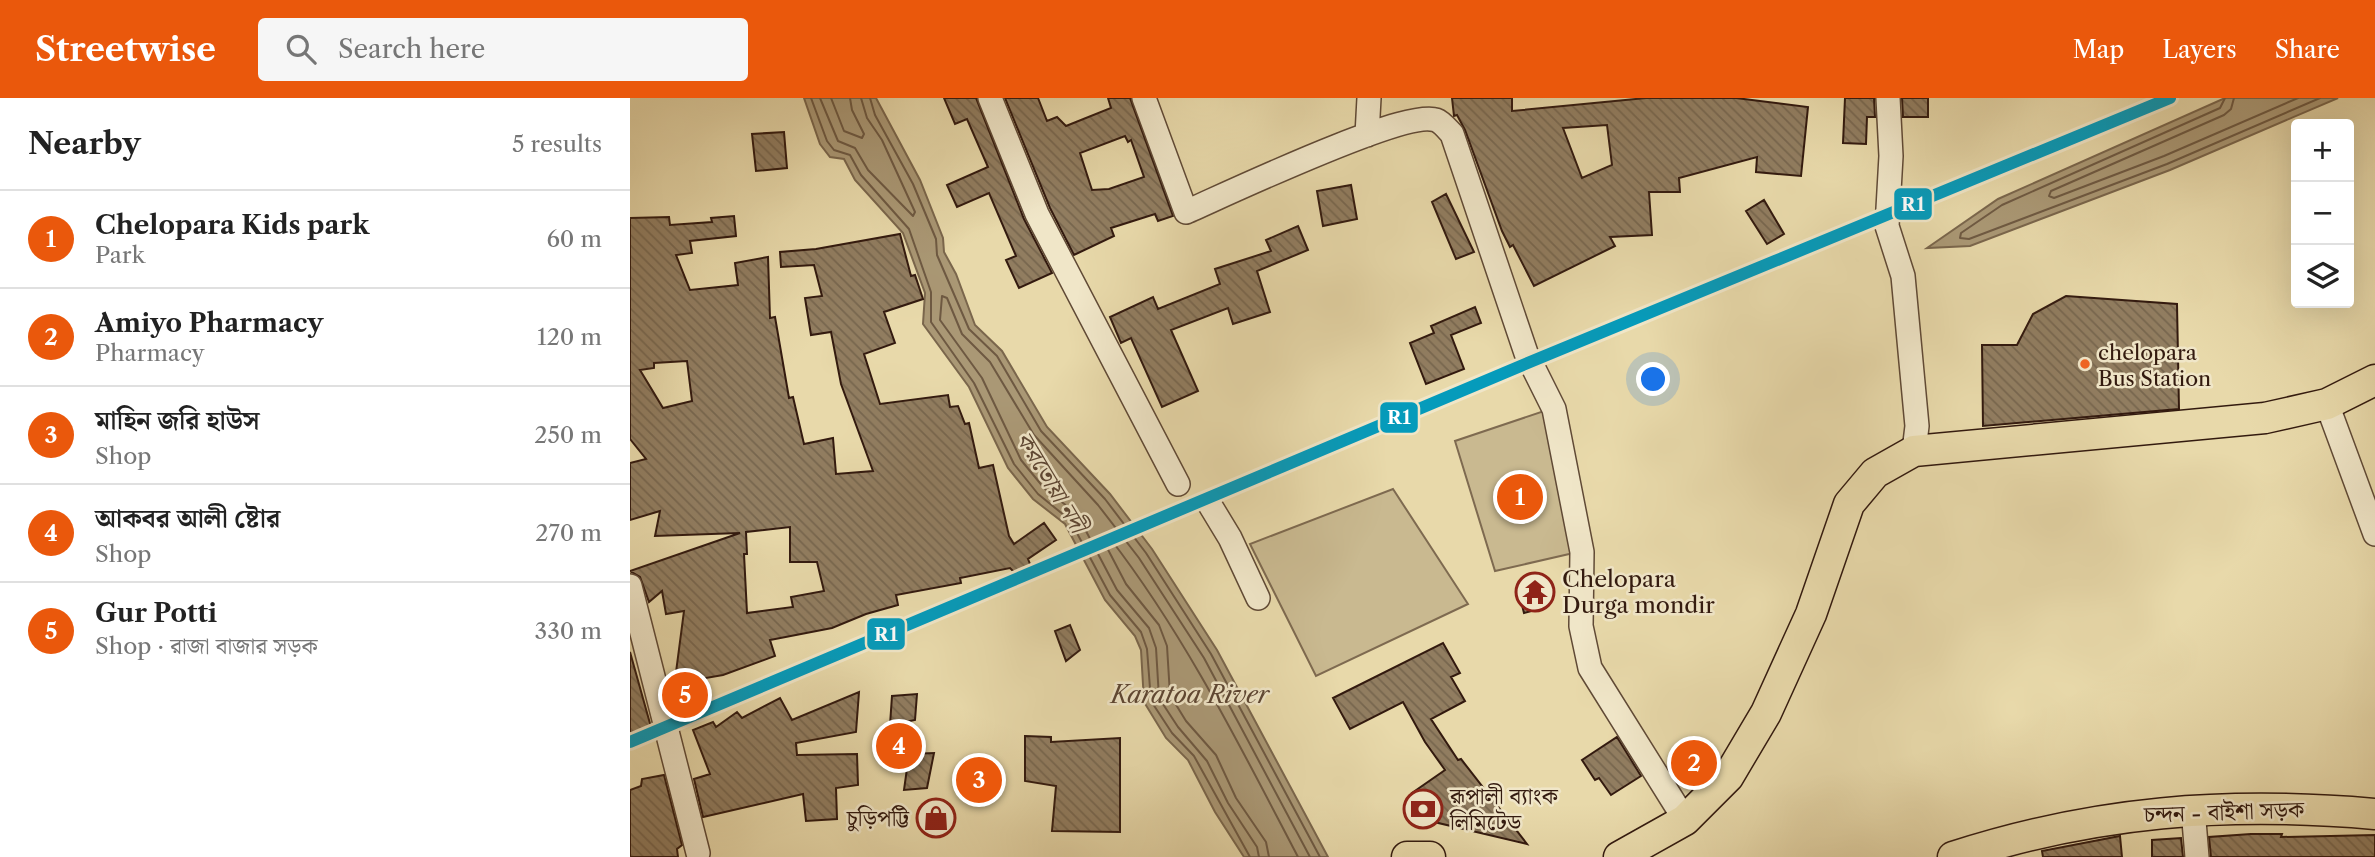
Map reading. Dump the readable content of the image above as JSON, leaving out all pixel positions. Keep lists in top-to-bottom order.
{
  "streets": {
    "main road": ["চন্দন - বাইশা সড়ক"]
  },
  "water": ["করতোয়া নদী", "Karatoa River"],
  "places": {
    "other": ["chelopara Bus Station"],
    "temple": ["Chelopara Durga mondir"],
    "bank": ["রূপালী ব্যাংক লিমিটেড"],
    "shop": ["চুড়িপট্টি"]
  },
  "lines": ["transit line R1"],
  "page": {
    "header": "Streetwise",
    "search": "Search here",
    "nav": ["Map", "Layers", "Share"],
    "heading": ["Nearby", "5 results"],
    "map_buttons": ["+", "−"],
    "list": [
      {
        "mark": "1",
        "name": "Chelopara Kids park",
        "note": "Park",
        "value": "60 m"
      },
      {
        "mark": "2",
        "name": "Amiyo Pharmacy",
        "note": "Pharmacy",
        "value": "120 m"
      },
      {
        "mark": "3",
        "name": "মাহিন জরি হাউস",
        "note": "Shop",
        "value": "250 m"
      },
      {
        "mark": "4",
        "name": "আকবর আলী ষ্টোর",
        "note": "Shop",
        "value": "270 m"
      },
      {
        "mark": "5",
        "name": "Gur Potti",
        "note": "Shop · রাজা বাজার সড়ক",
        "value": "330 m"
      }
    ],
    "pins": [
      "1",
      "5",
      "4",
      "2",
      "3"
    ]
  }
}
